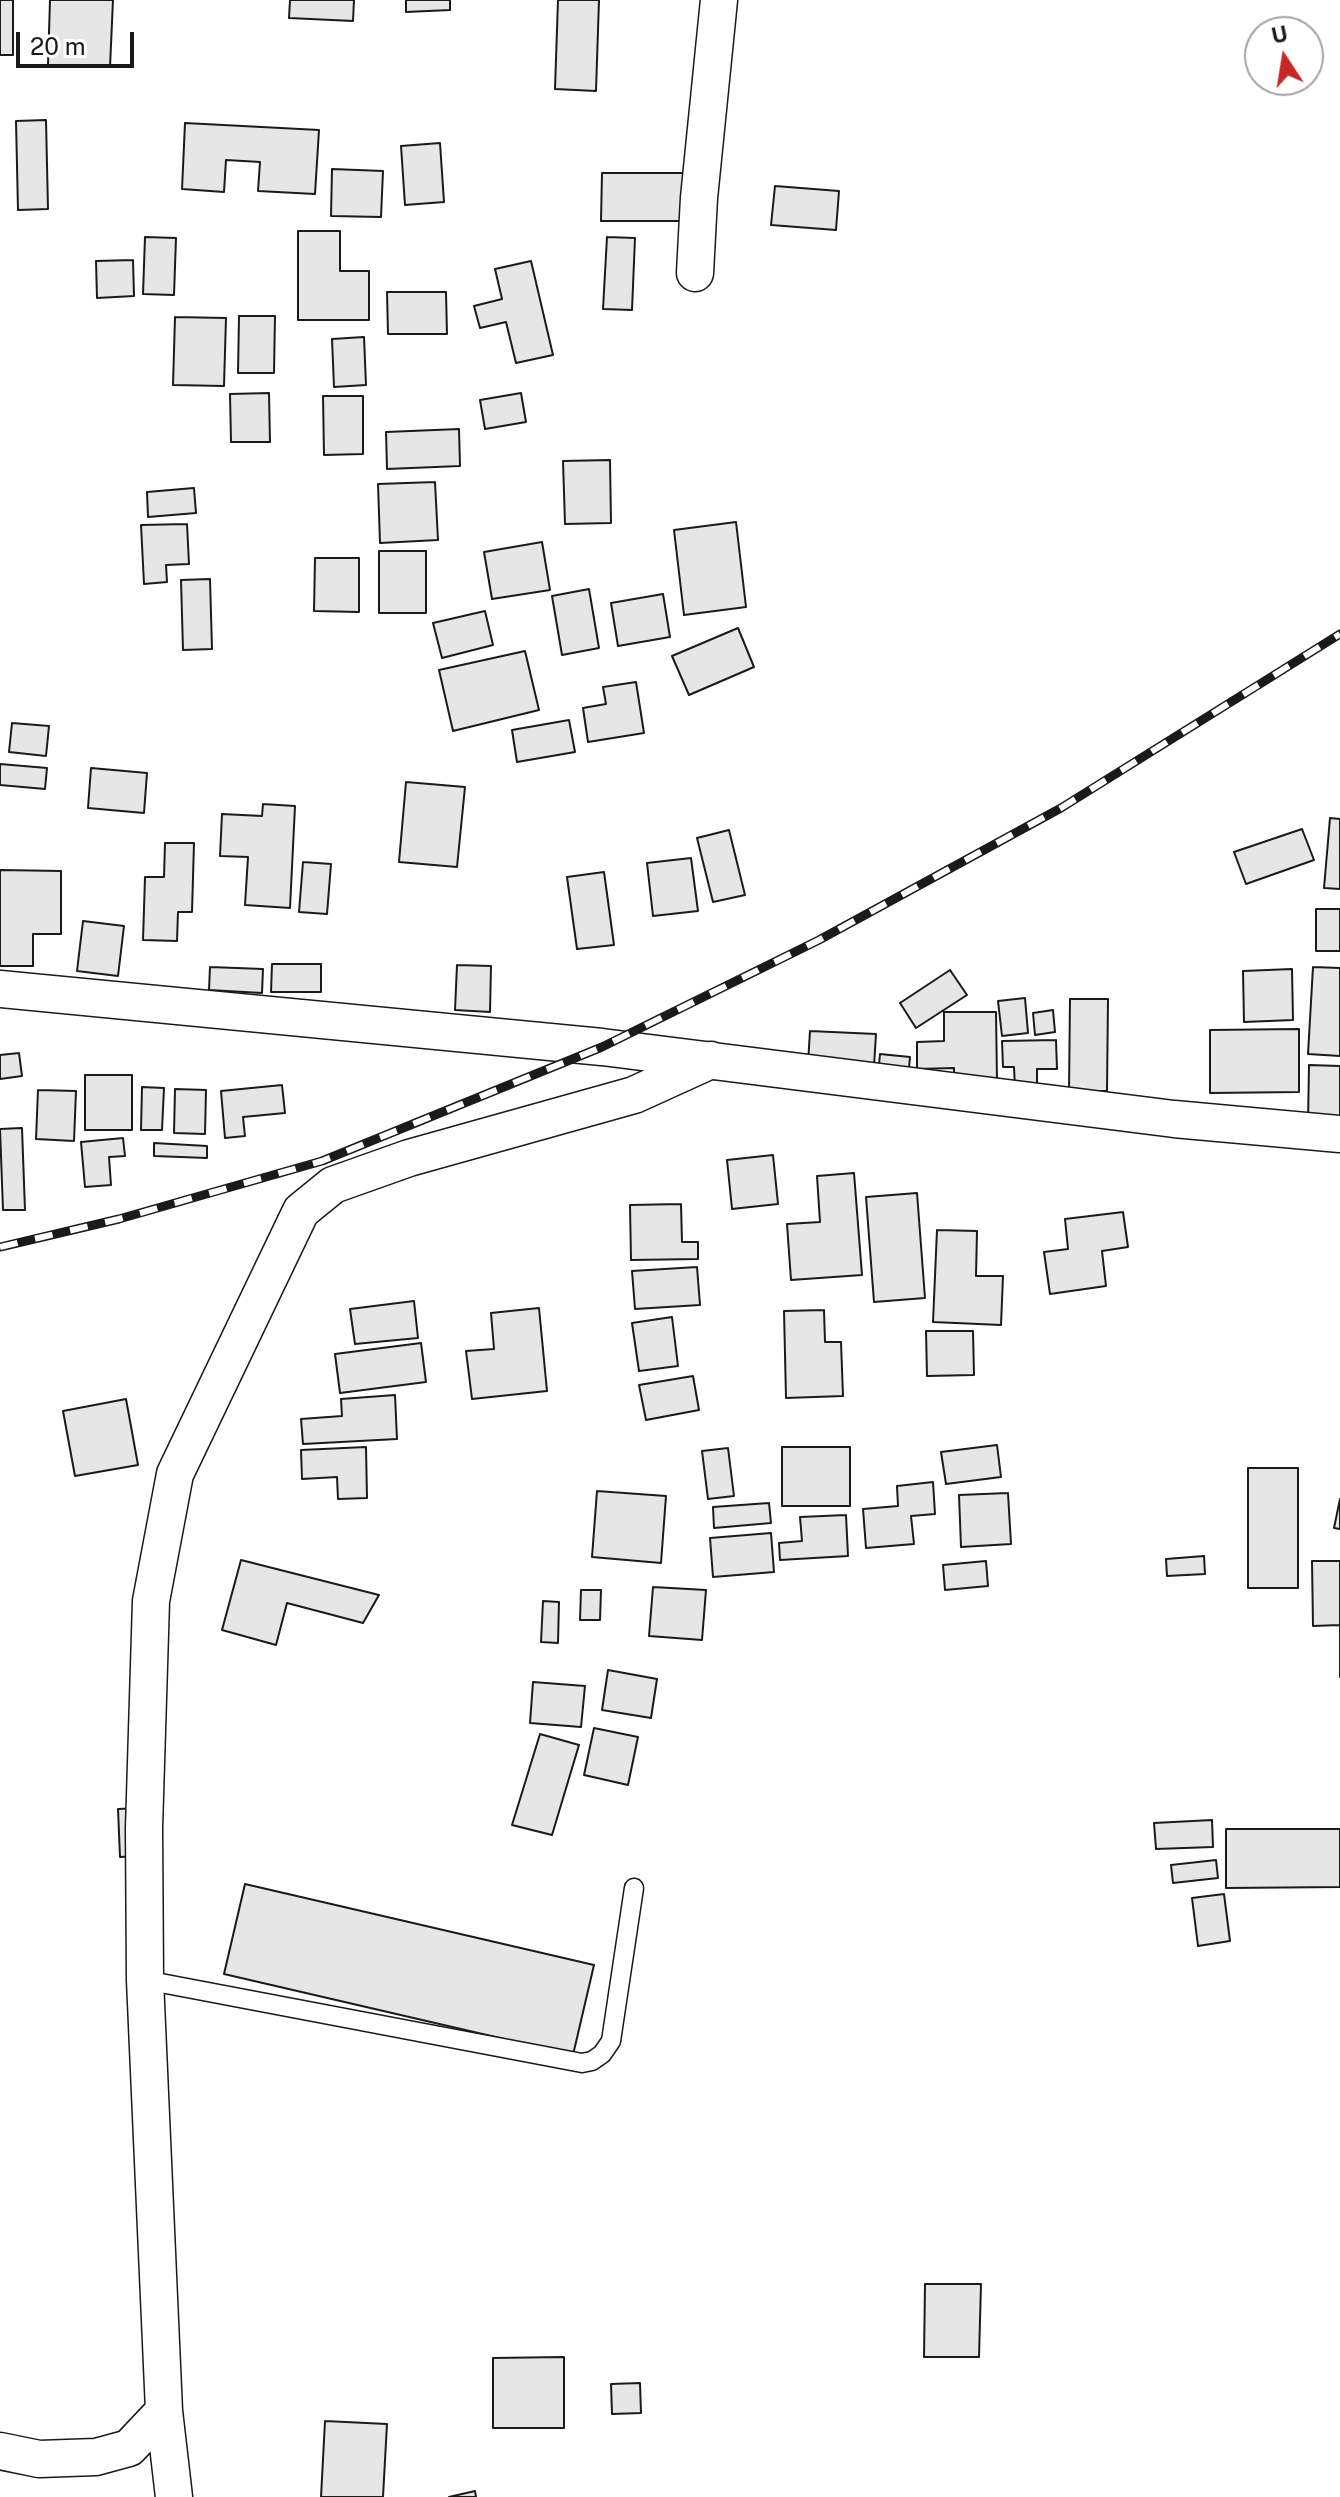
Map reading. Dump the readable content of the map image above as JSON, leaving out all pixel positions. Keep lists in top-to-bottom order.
{
  "scale_bar": "20 m",
  "north": "top"
}
